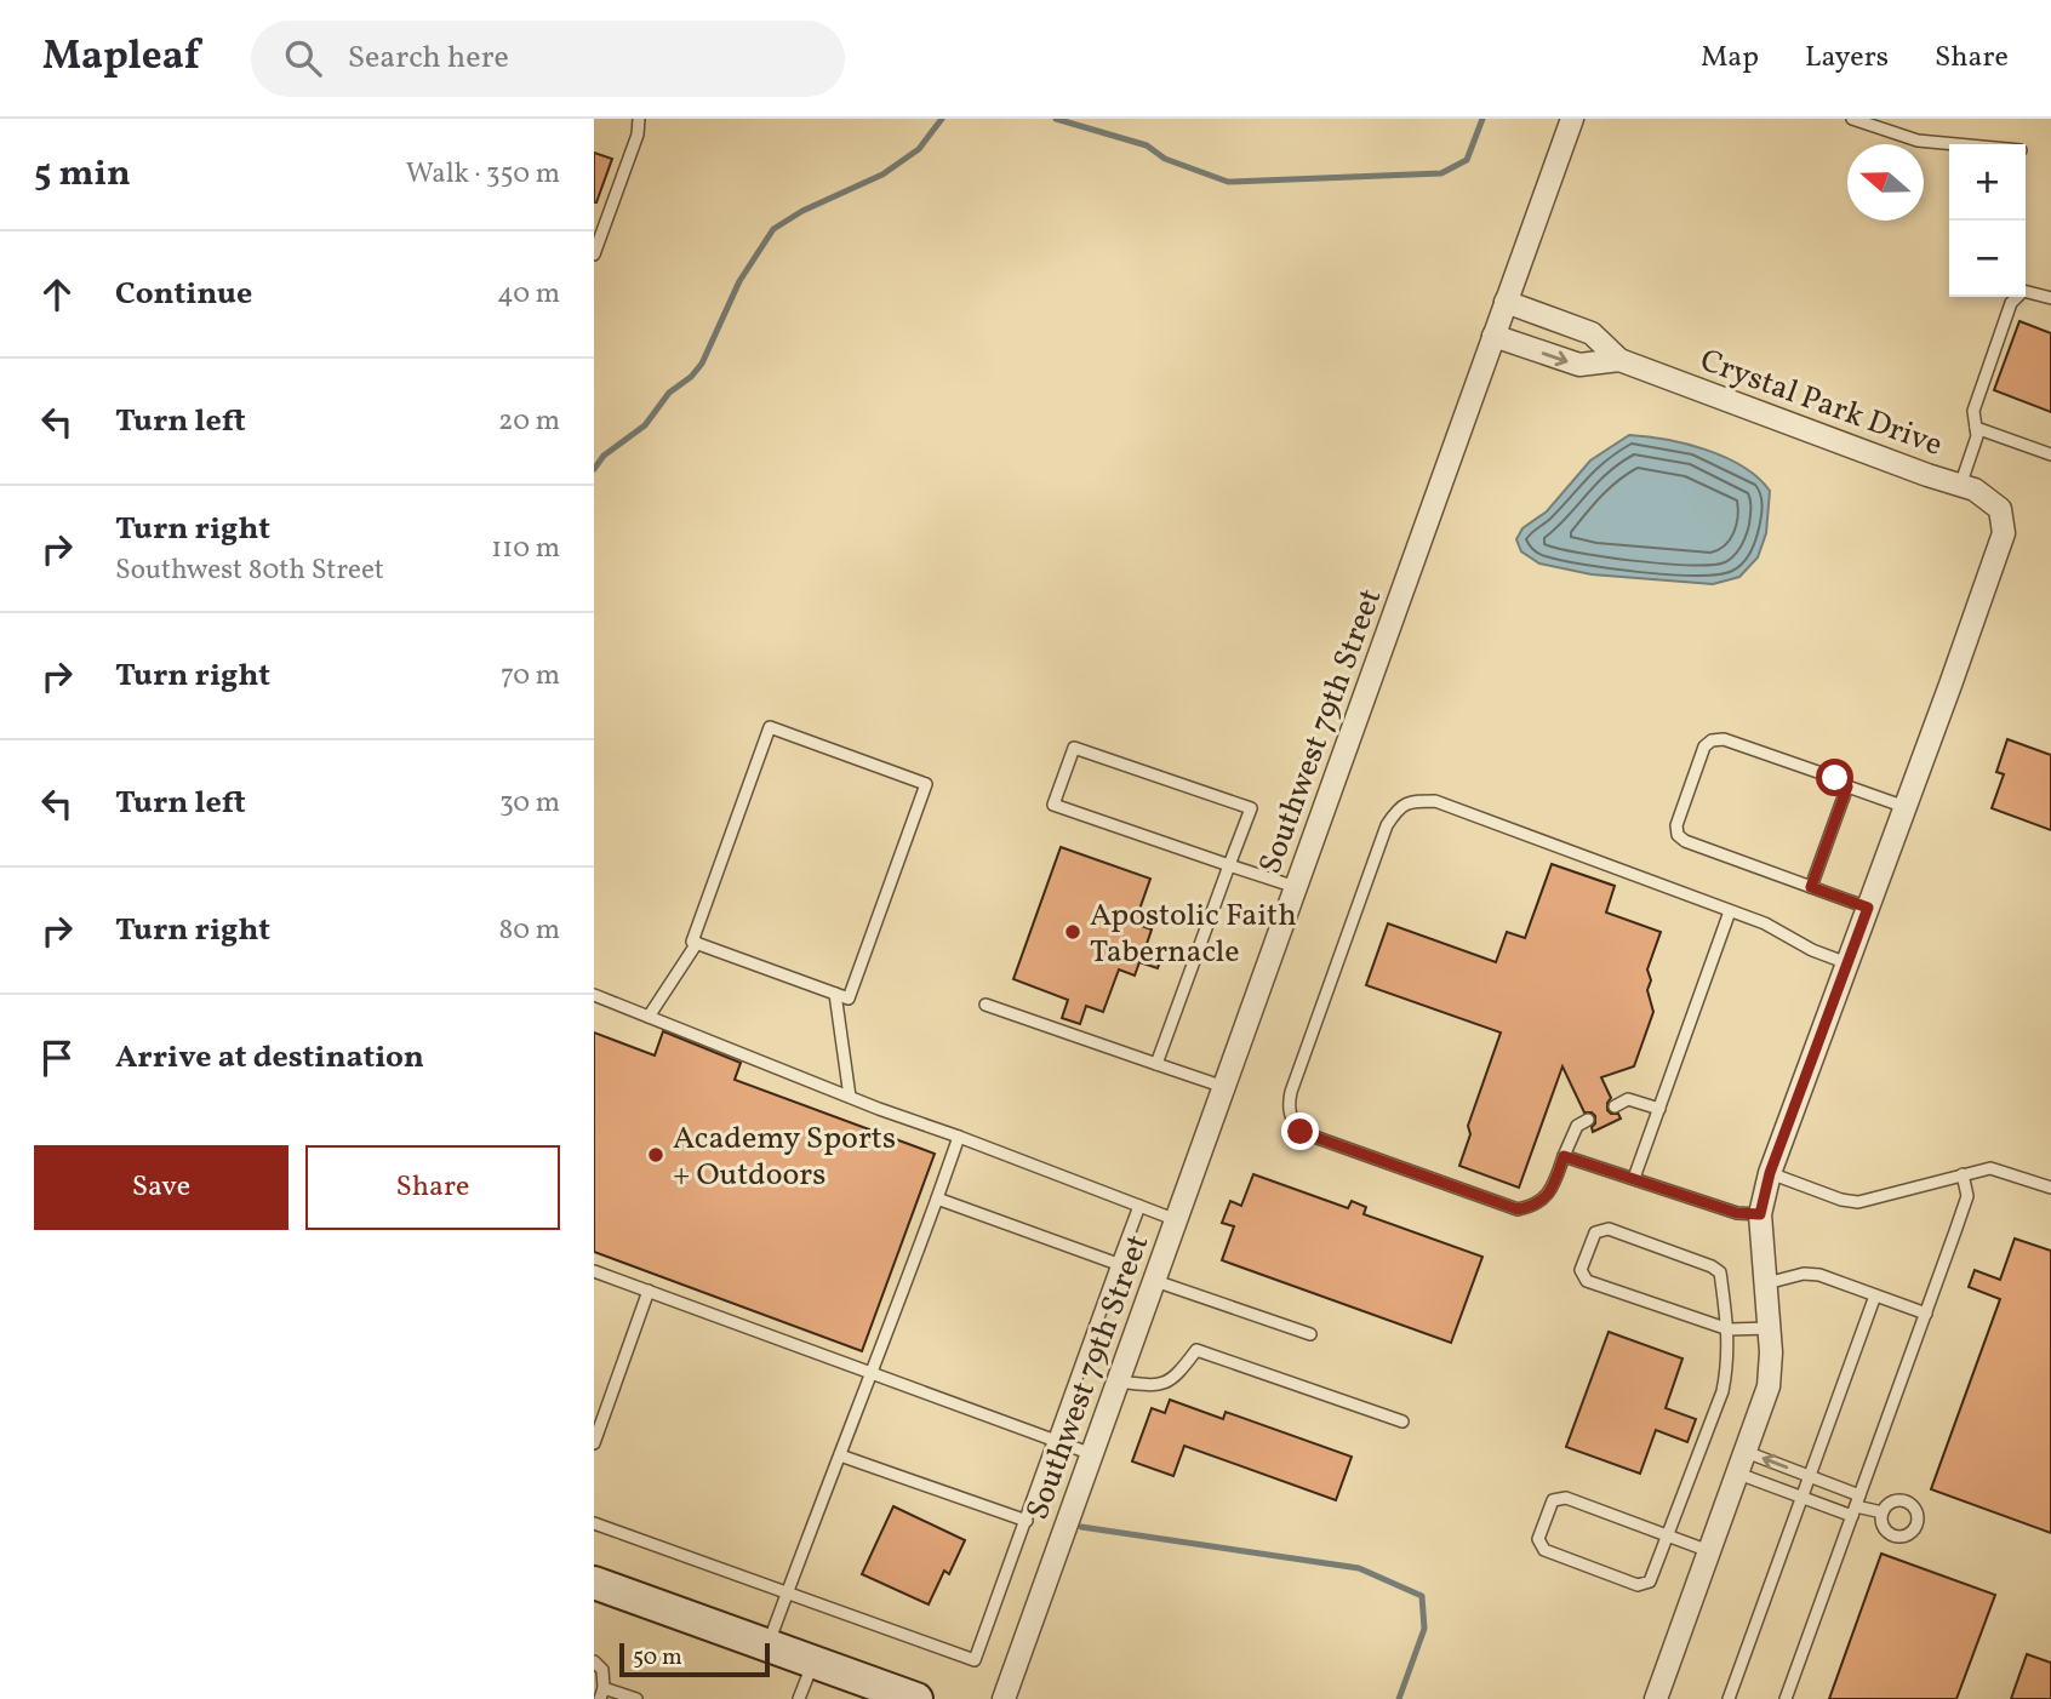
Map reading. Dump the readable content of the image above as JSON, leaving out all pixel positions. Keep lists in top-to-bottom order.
{
  "streets": {
    "street": ["Crystal Park Drive", "Southwest 79th Street"]
  },
  "crossings": [
    ["Crystal Park Drive", "Southwest 79th Street"]
  ],
  "places": ["Apostolic Faith Tabernacle", "Academy Sports + Outdoors"],
  "scale_bar": "50 m",
  "north": "left",
  "page": {
    "header": "Mapleaf",
    "search": "Search here",
    "nav": ["Map", "Layers", "Share"],
    "heading": ["5 min", "Walk · 350 m"],
    "map_buttons": ["+", "−"],
    "list": [
      ["Continue", "40 m"],
      ["Turn left", "20 m"],
      ["Turn right", "Southwest 80th Street", "110 m"],
      ["Turn right", "70 m"],
      ["Turn left", "30 m"],
      ["Turn right", "80 m"],
      "Arrive at destination"
    ],
    "buttons": ["Save", "Share"],
    "scale": "50 m"
  }
}
